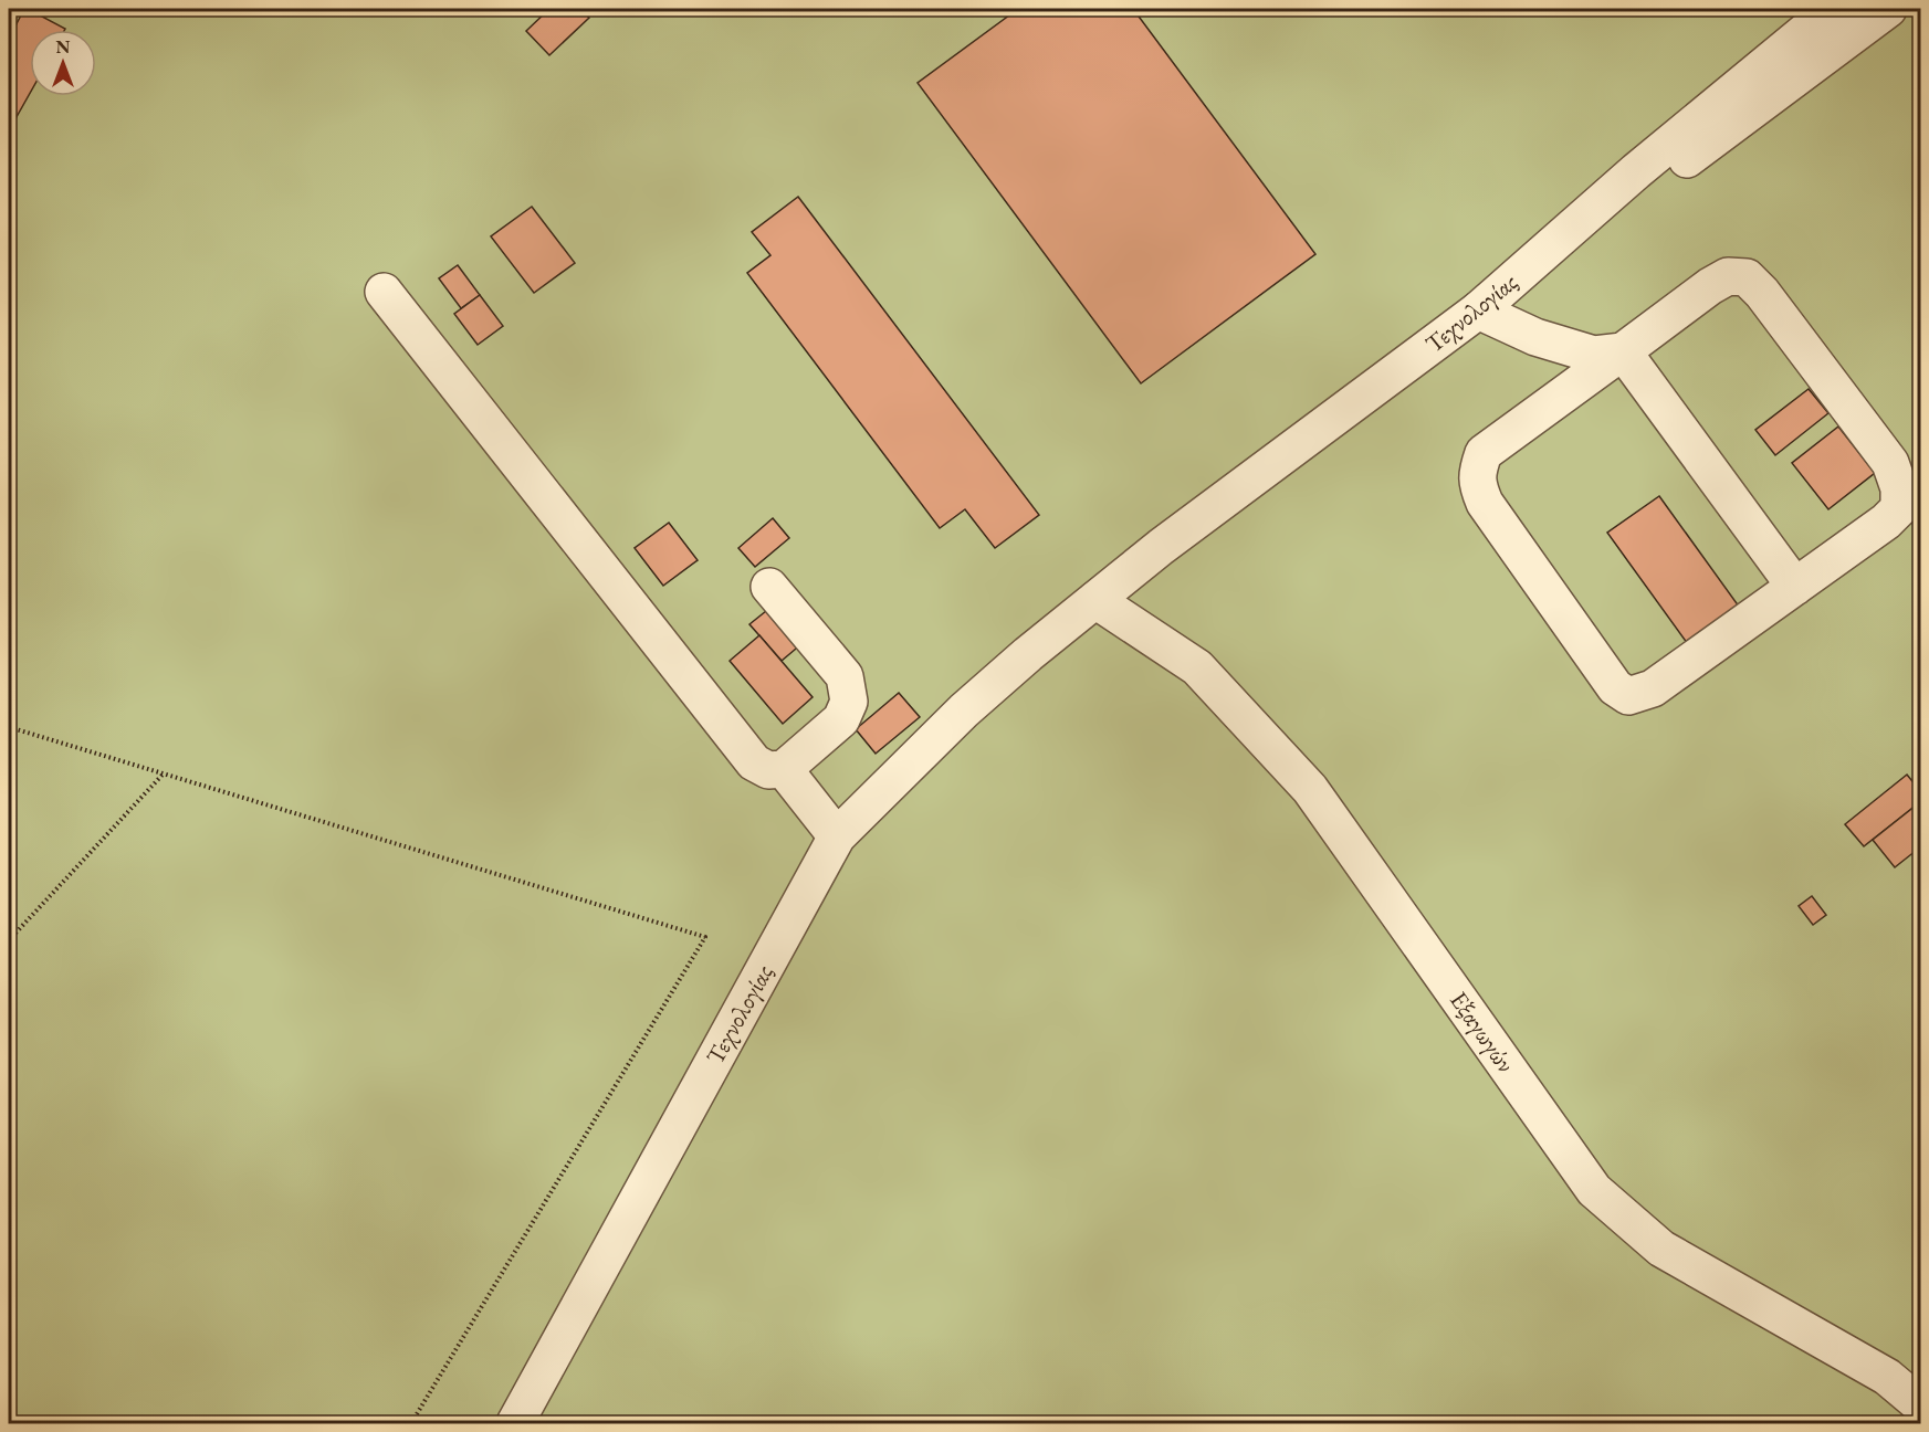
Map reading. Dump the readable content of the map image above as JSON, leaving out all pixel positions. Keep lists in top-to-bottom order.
{
  "streets": {
    "street": ["Τεχνολογίας", "Εξαγωγών"]
  },
  "crossings": [
    ["Τεχνολογίας", "Εξαγωγών"]
  ],
  "north": "top"
}
